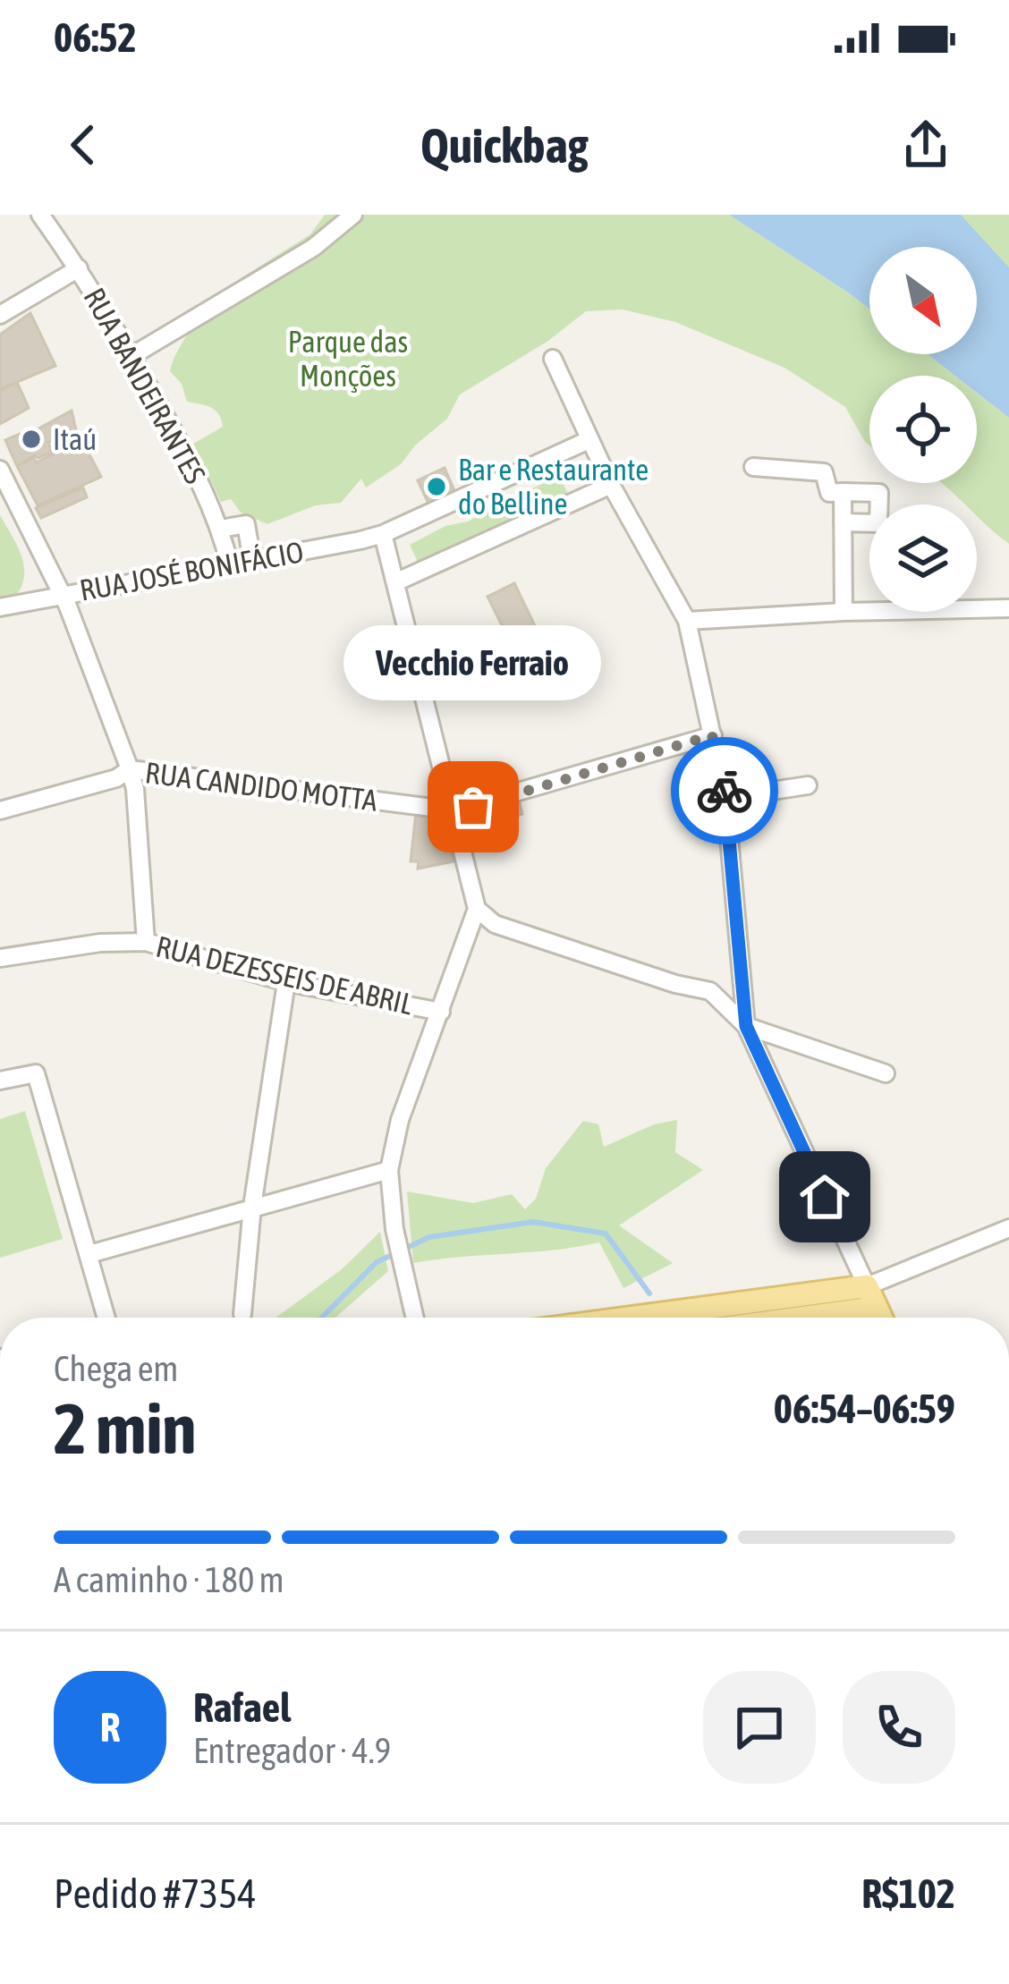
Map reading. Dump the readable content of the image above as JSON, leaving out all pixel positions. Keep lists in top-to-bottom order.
{
  "streets": {
    "street": [
      "RUA BANDEIRANTES",
      "RUA JOSÉ BONIFÁCIO",
      "RUA CANDIDO MOTTA",
      "RUA DEZESSEIS DE ABRIL"
    ]
  },
  "crossings": [
    ["RUA BANDEIRANTES", "RUA JOSÉ BONIFÁCIO"]
  ],
  "parks": ["Parque das Monções"],
  "places": ["Itaú", "Bar e Restaurante do Belline", "Vecchio Ferraio"],
  "north": "bottom right",
  "page": {
    "status": "06:52",
    "header": "Quickbag",
    "bubble": "Vecchio Ferraio",
    "heading": ["2 min", "Chega em", "06:54–06:59"],
    "panel": [
      "Rafael",
      "Entregador · 4.9",
      "Pedido #7354",
      "R$102"
    ],
    "bar": "A caminho · 180 m",
    "round": "R"
  }
}
